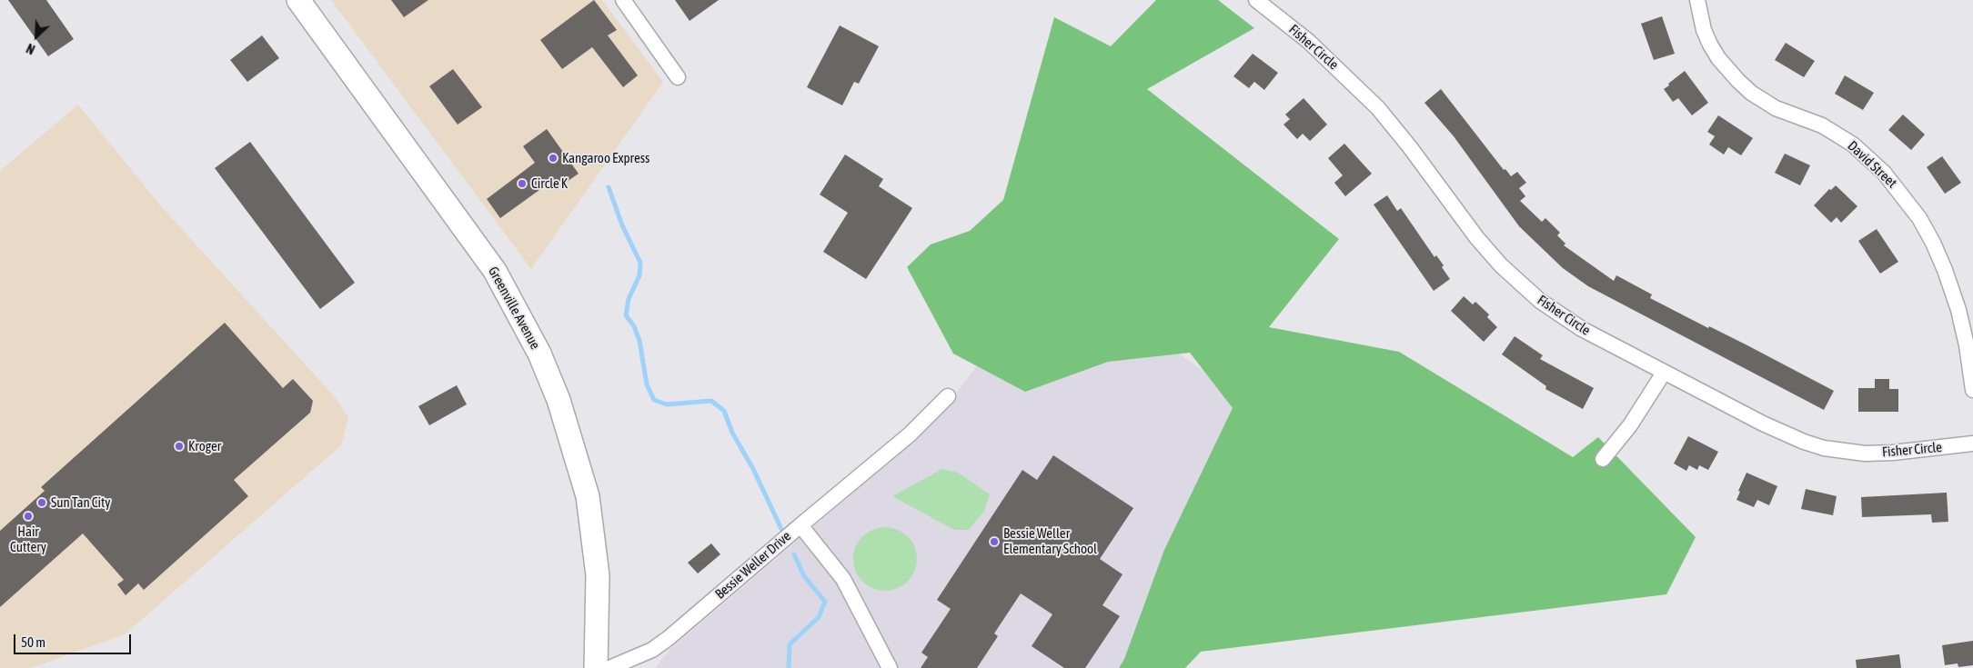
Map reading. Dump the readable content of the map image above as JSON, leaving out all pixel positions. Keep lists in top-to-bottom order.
{
  "streets": {
    "main road": ["Greenville Avenue"],
    "street": ["Fisher Circle", "David Street", "Bessie Weller Drive"]
  },
  "places": [
    "Kangaroo Express",
    "Circle K",
    "Kroger",
    "Sun Tan City",
    "Hair Cuttery",
    "Bessie Weller Elementary School"
  ],
  "scale_bar": "50 m",
  "north": "bottom left"
}
